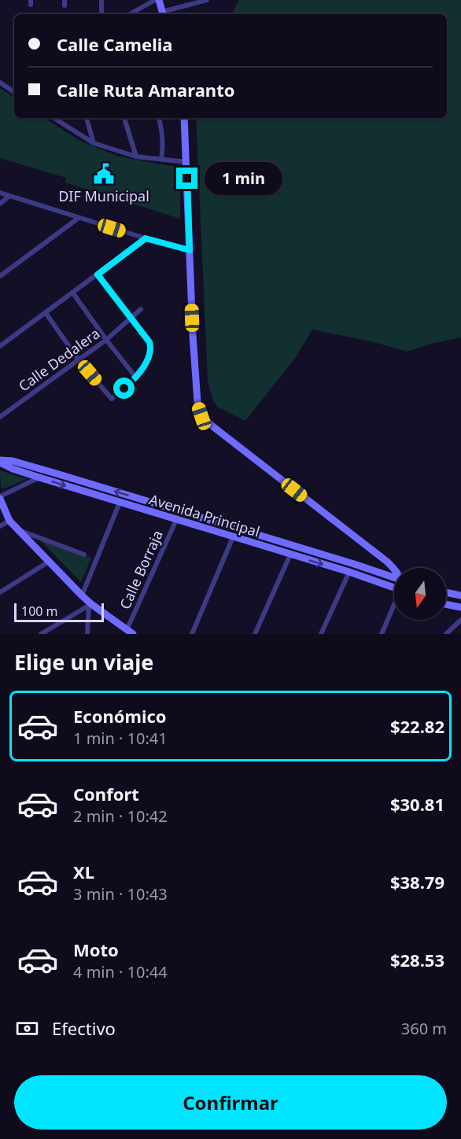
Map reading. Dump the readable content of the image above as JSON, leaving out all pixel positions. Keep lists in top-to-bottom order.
{
  "streets": {
    "street": ["Calle Dedalera", "Avenida Principal", "Calle Borraja"]
  },
  "crossings": [
    ["Avenida Principal", "Calle Borraja"]
  ],
  "places": {
    "public building": ["DIF Municipal"]
  },
  "scale_bar": "100 m",
  "north": "bottom",
  "page": {
    "banner": ["Calle Camelia", "Calle Ruta Amaranto"],
    "bubble": "1 min",
    "scale": "100 m",
    "heading": "Elige un viaje",
    "list": [
      {
        "name": "Económico",
        "note": "1 min · 10:41",
        "value": "$22.82"
      },
      {
        "name": "Confort",
        "note": "2 min · 10:42",
        "value": "$30.81"
      },
      {
        "name": "XL",
        "note": "3 min · 10:43",
        "value": "$38.79"
      },
      {
        "name": "Moto",
        "note": "4 min · 10:44",
        "value": "$28.53"
      }
    ],
    "pay": ["Efectivo", "360 m"],
    "buttons": "Confirmar"
  }
}
